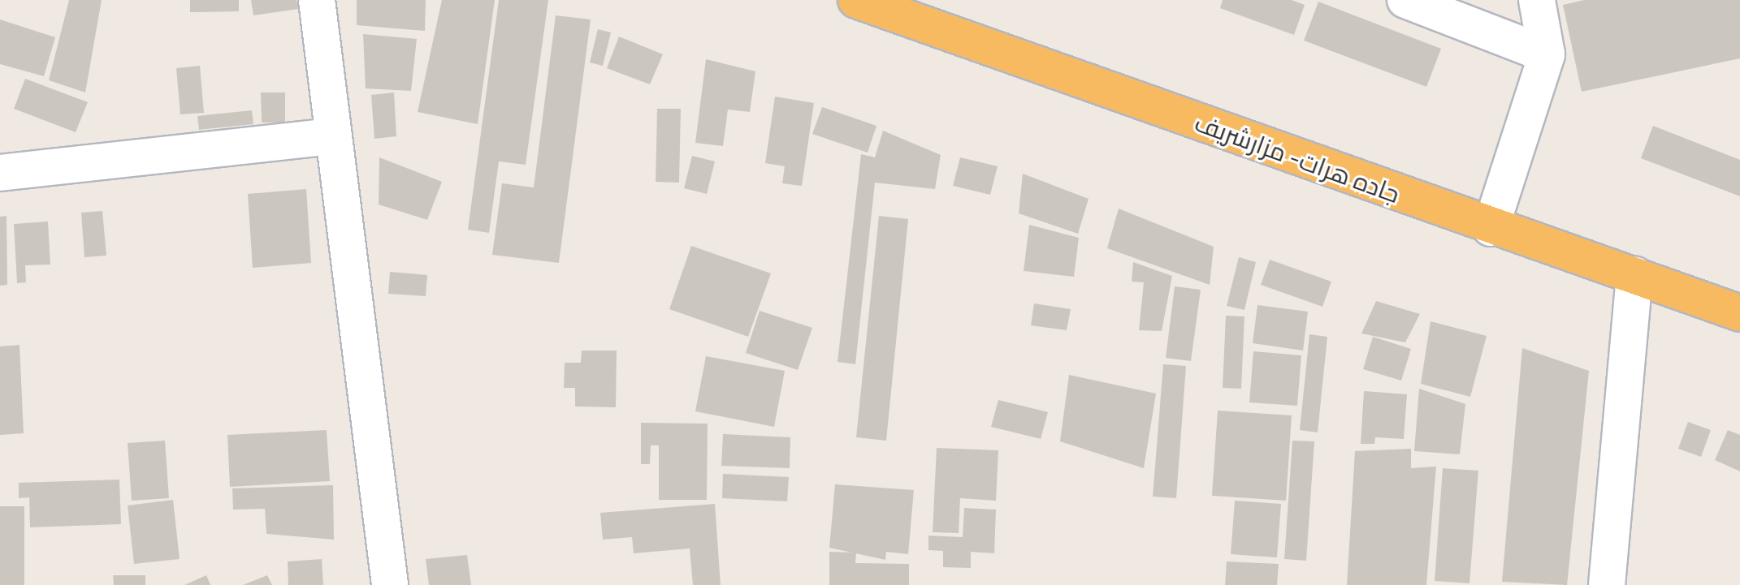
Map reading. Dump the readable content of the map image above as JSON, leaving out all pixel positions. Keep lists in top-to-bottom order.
{
  "streets": {
    "highway": ["جاده هرات- مزارشریف"]
  }
}
